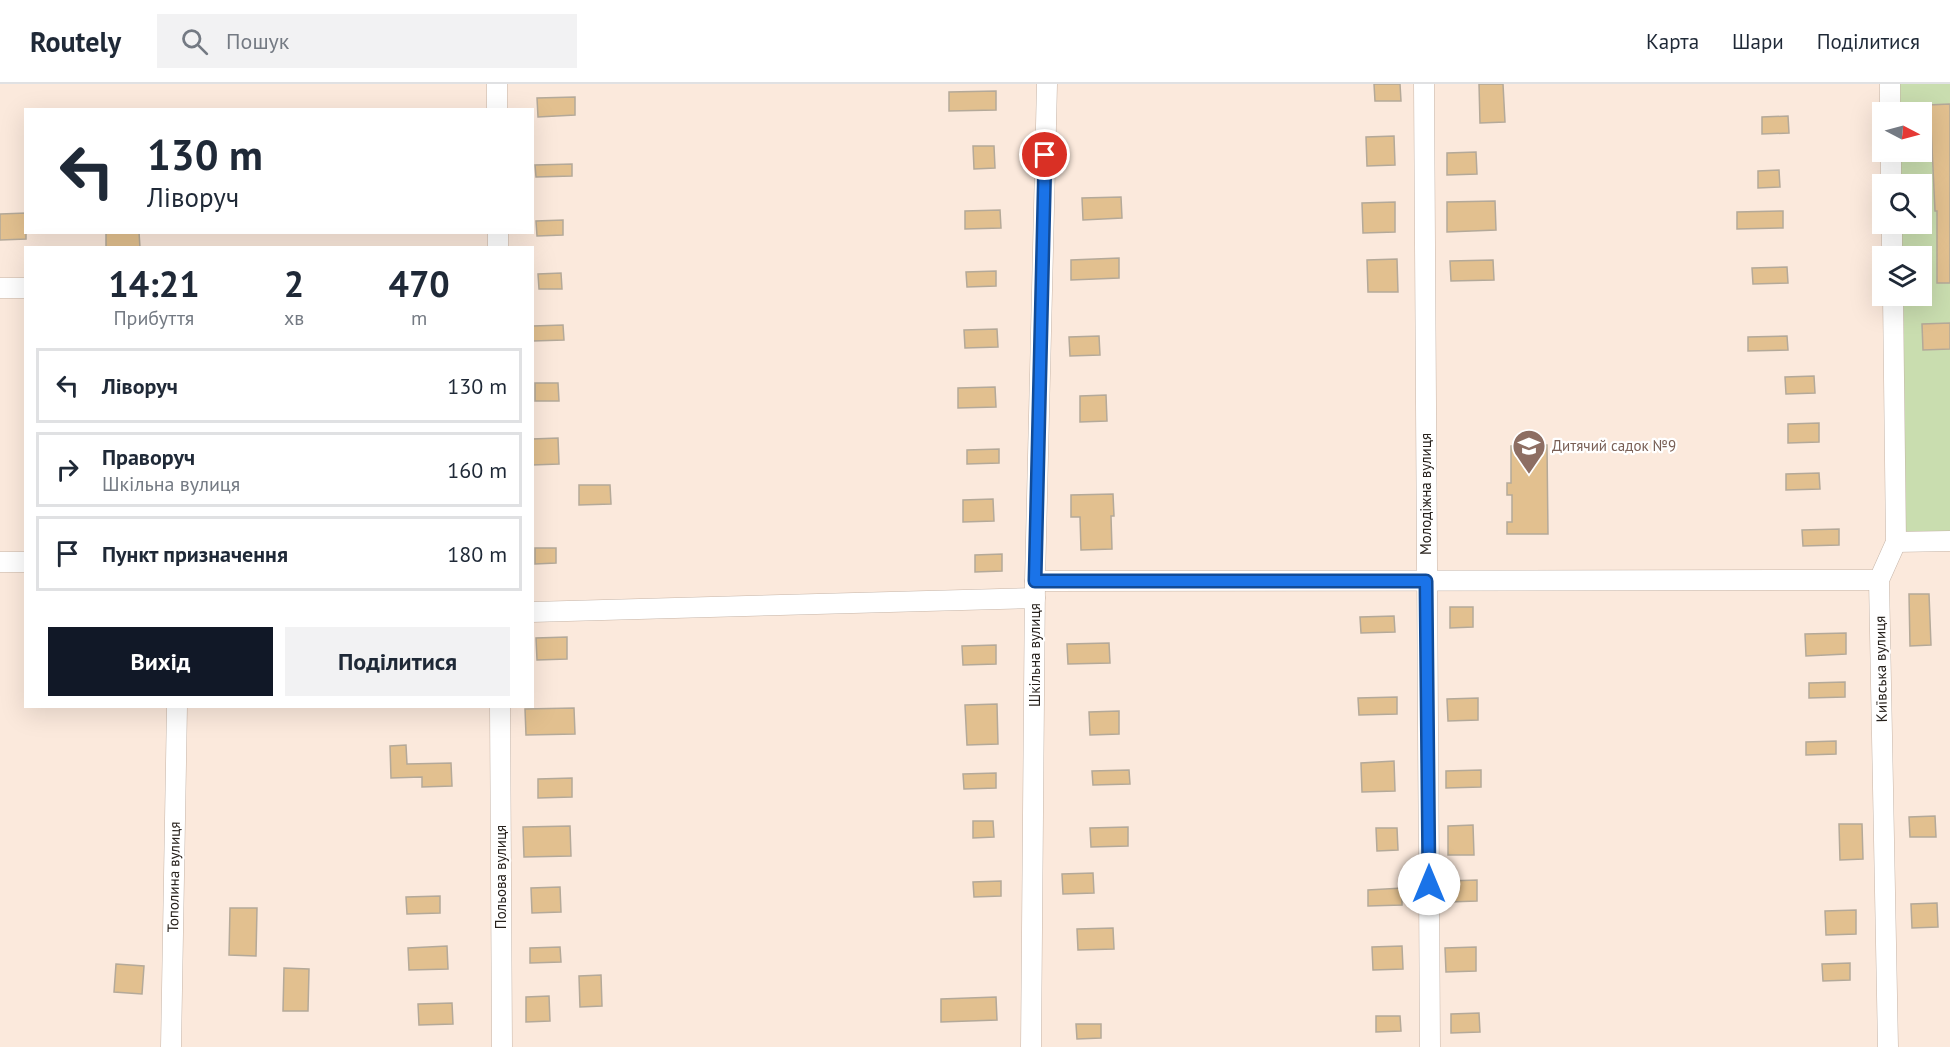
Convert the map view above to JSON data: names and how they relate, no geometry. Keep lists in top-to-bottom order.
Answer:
{
  "streets": {
    "street": [
      "Молодіжна вулиця",
      "Шкільна вулиця",
      "Київська вулиця",
      "Тополина вулиця",
      "Польова вулиця"
    ]
  },
  "places": {
    "school or university": ["Дитячий садок №9"]
  },
  "north": "right",
  "page": {
    "header": "Routely",
    "search": "Пошук",
    "nav": ["Карта", "Шари", "Поділитися"],
    "turn": ["130 m", "Ліворуч"],
    "eta": [
      "14:21",
      "Прибуття",
      "2",
      "хв",
      "470",
      "m"
    ],
    "list": [
      {
        "name": "Ліворуч",
        "value": "130 m"
      },
      {
        "name": "Праворуч",
        "note": "Шкільна вулиця",
        "value": "160 m"
      },
      {
        "name": "Пункт призначення",
        "value": "180 m"
      }
    ],
    "buttons": ["Вихід", "Поділитися"]
  }
}
